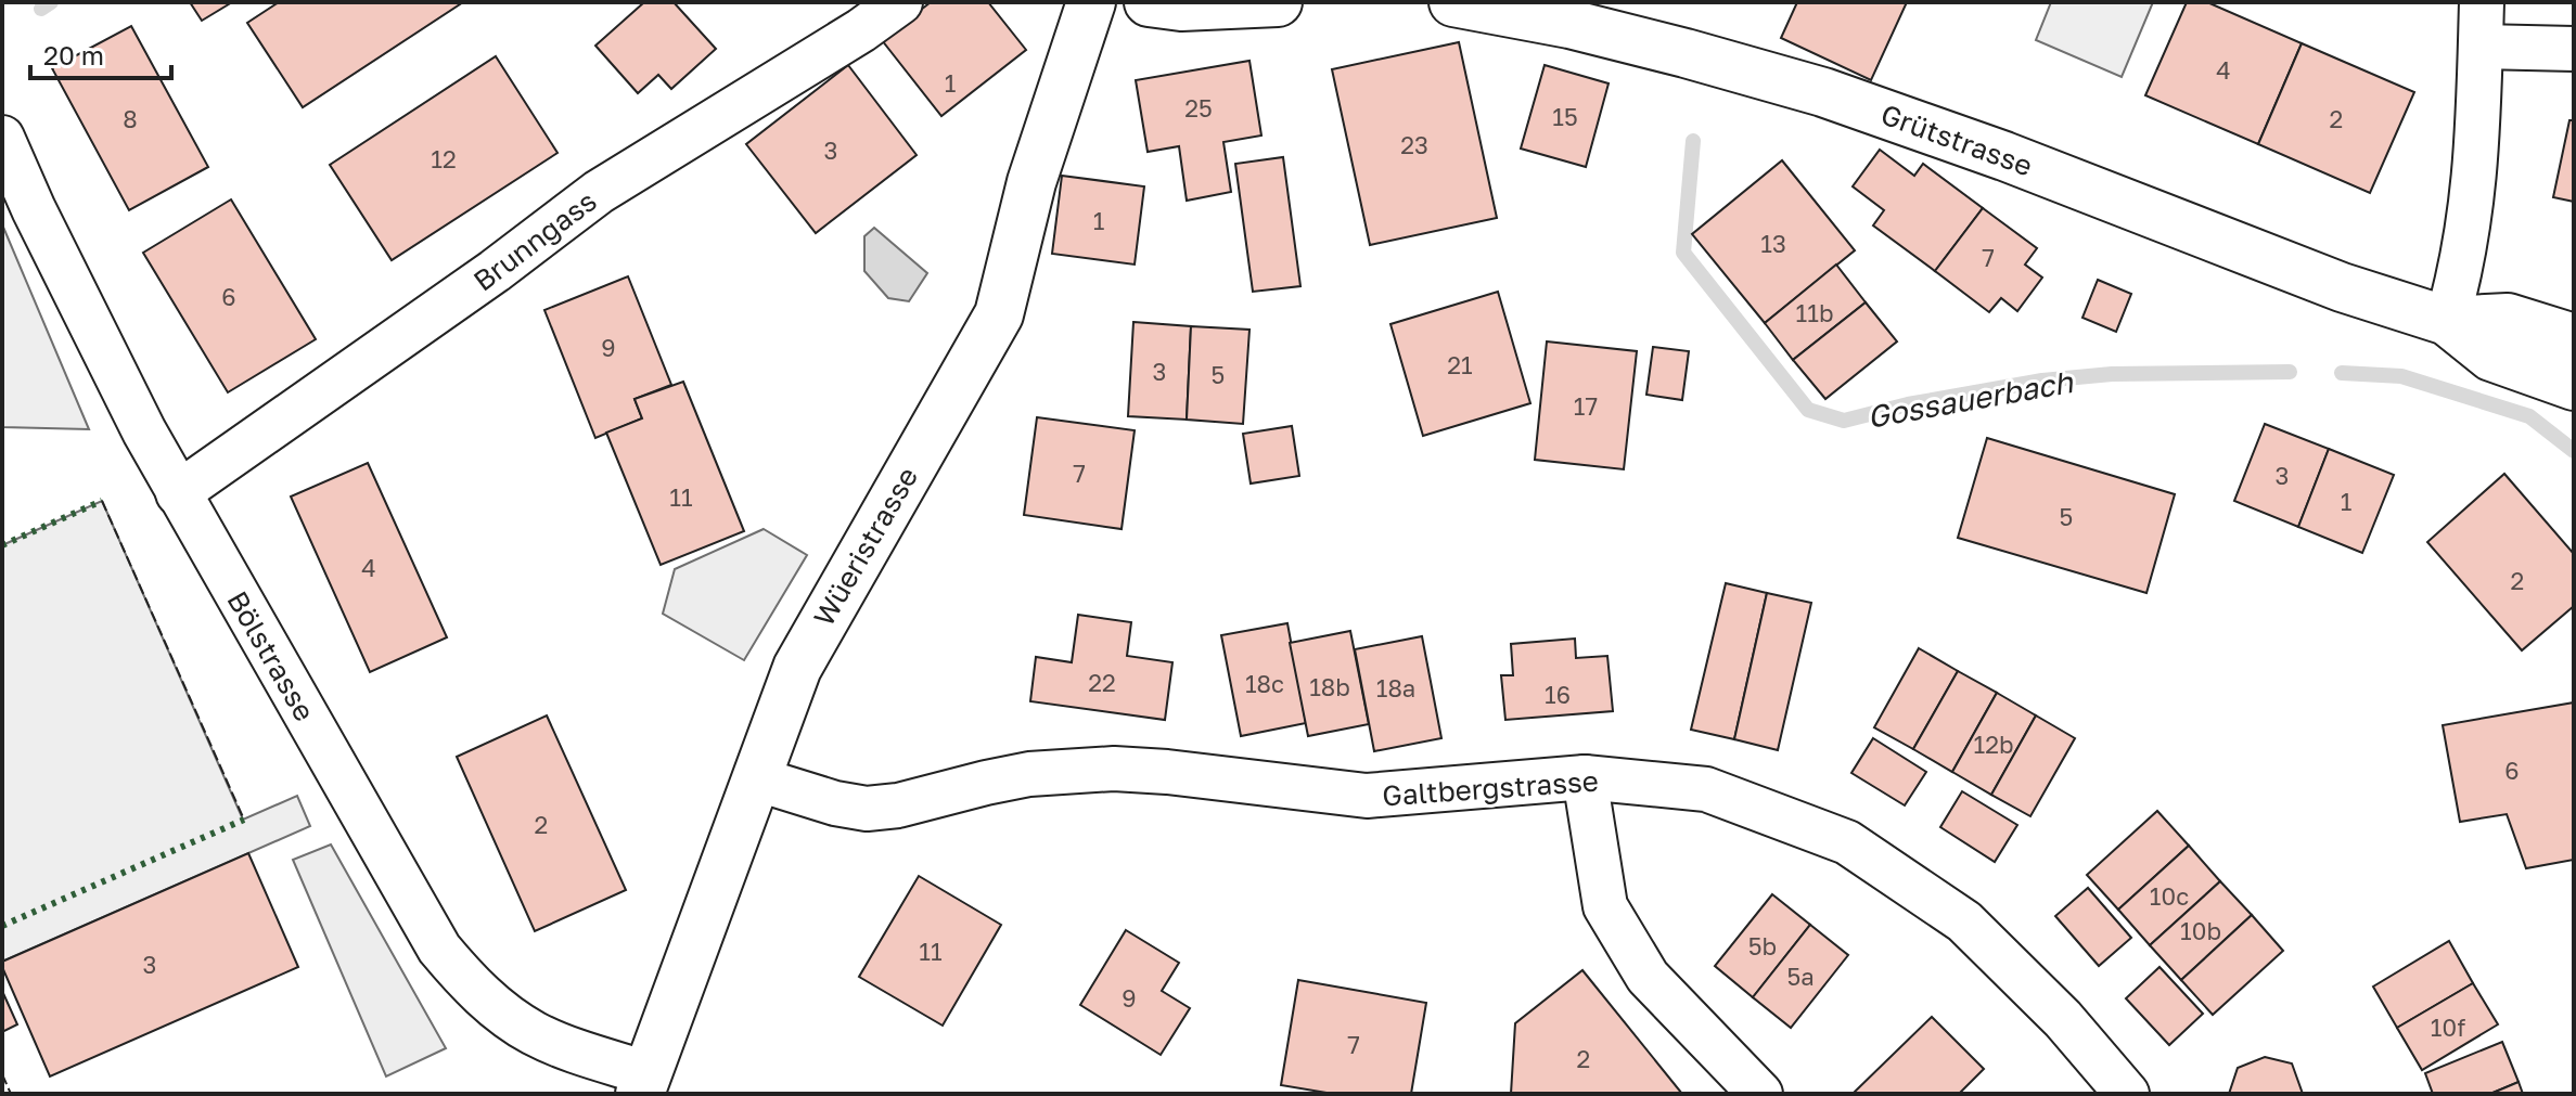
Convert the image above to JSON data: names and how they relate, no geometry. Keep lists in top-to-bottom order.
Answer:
{
  "streets": {
    "main road": ["Grütstrasse", "Wüeristrasse"],
    "street": ["Brunngass", "Bölstrasse", "Galtbergstrasse"]
  },
  "crossings": [
    ["Brunngass", "Bölstrasse"],
    ["Wüeristrasse", "Bölstrasse"],
    ["Wüeristrasse", "Galtbergstrasse"]
  ],
  "water": ["Gossauerbach"],
  "house_numbers": [
    "4",
    "1",
    "25",
    "15",
    "8",
    "2",
    "23",
    "3",
    "12",
    "1",
    "13",
    "7",
    "6",
    "11b",
    "9",
    "21",
    "3",
    "5",
    "17",
    "7",
    "3",
    "11",
    "1",
    "5",
    "4",
    "2",
    "22",
    "18c",
    "18b",
    "18a",
    "16",
    "12b",
    "6",
    "2",
    "10c",
    "10b",
    "5b",
    "11",
    "3",
    "5a",
    "9",
    "10f",
    "7",
    "2"
  ],
  "scale_bar": "20 m"
}
